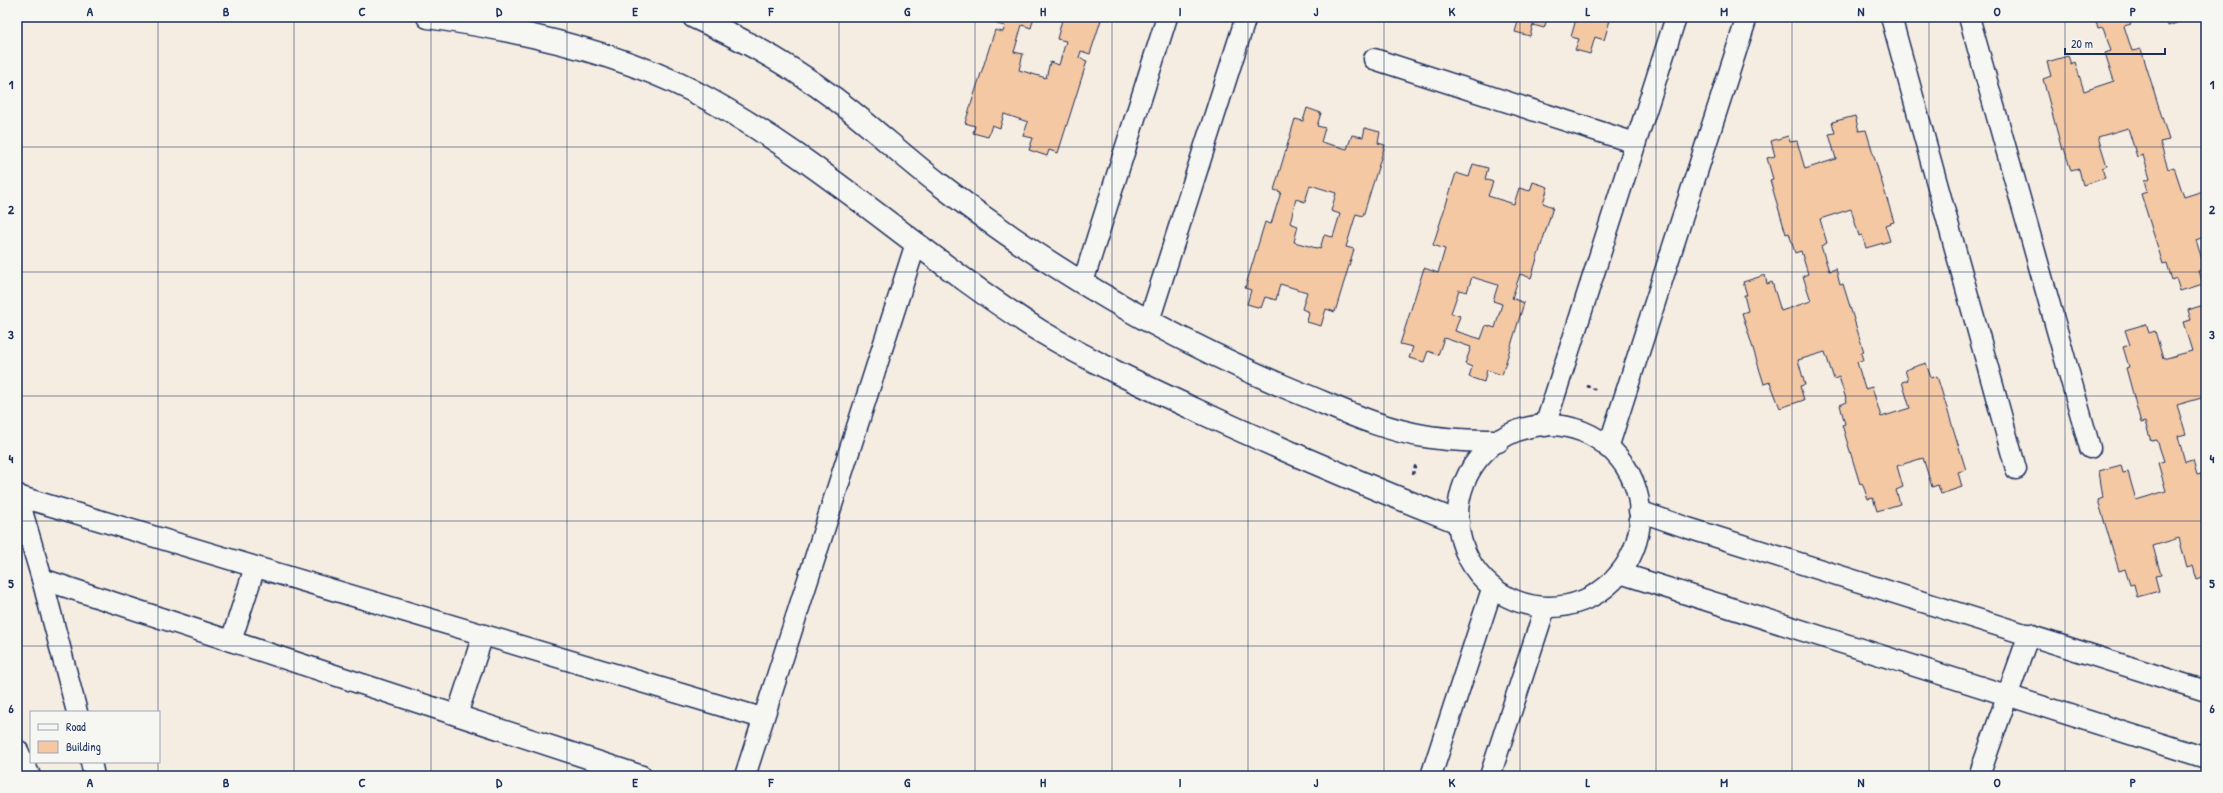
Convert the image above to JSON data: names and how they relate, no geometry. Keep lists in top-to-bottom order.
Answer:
{
  "legend": ["Road", "Building"],
  "scale_bar": "20 m",
  "grid": {
    "columns": [
      "A",
      "B",
      "C",
      "D",
      "E",
      "F",
      "G",
      "H",
      "I",
      "J",
      "K",
      "L",
      "M",
      "N",
      "O",
      "P"
    ],
    "rows": [
      "1",
      "2",
      "3",
      "4",
      "5",
      "6"
    ]
  }
}
